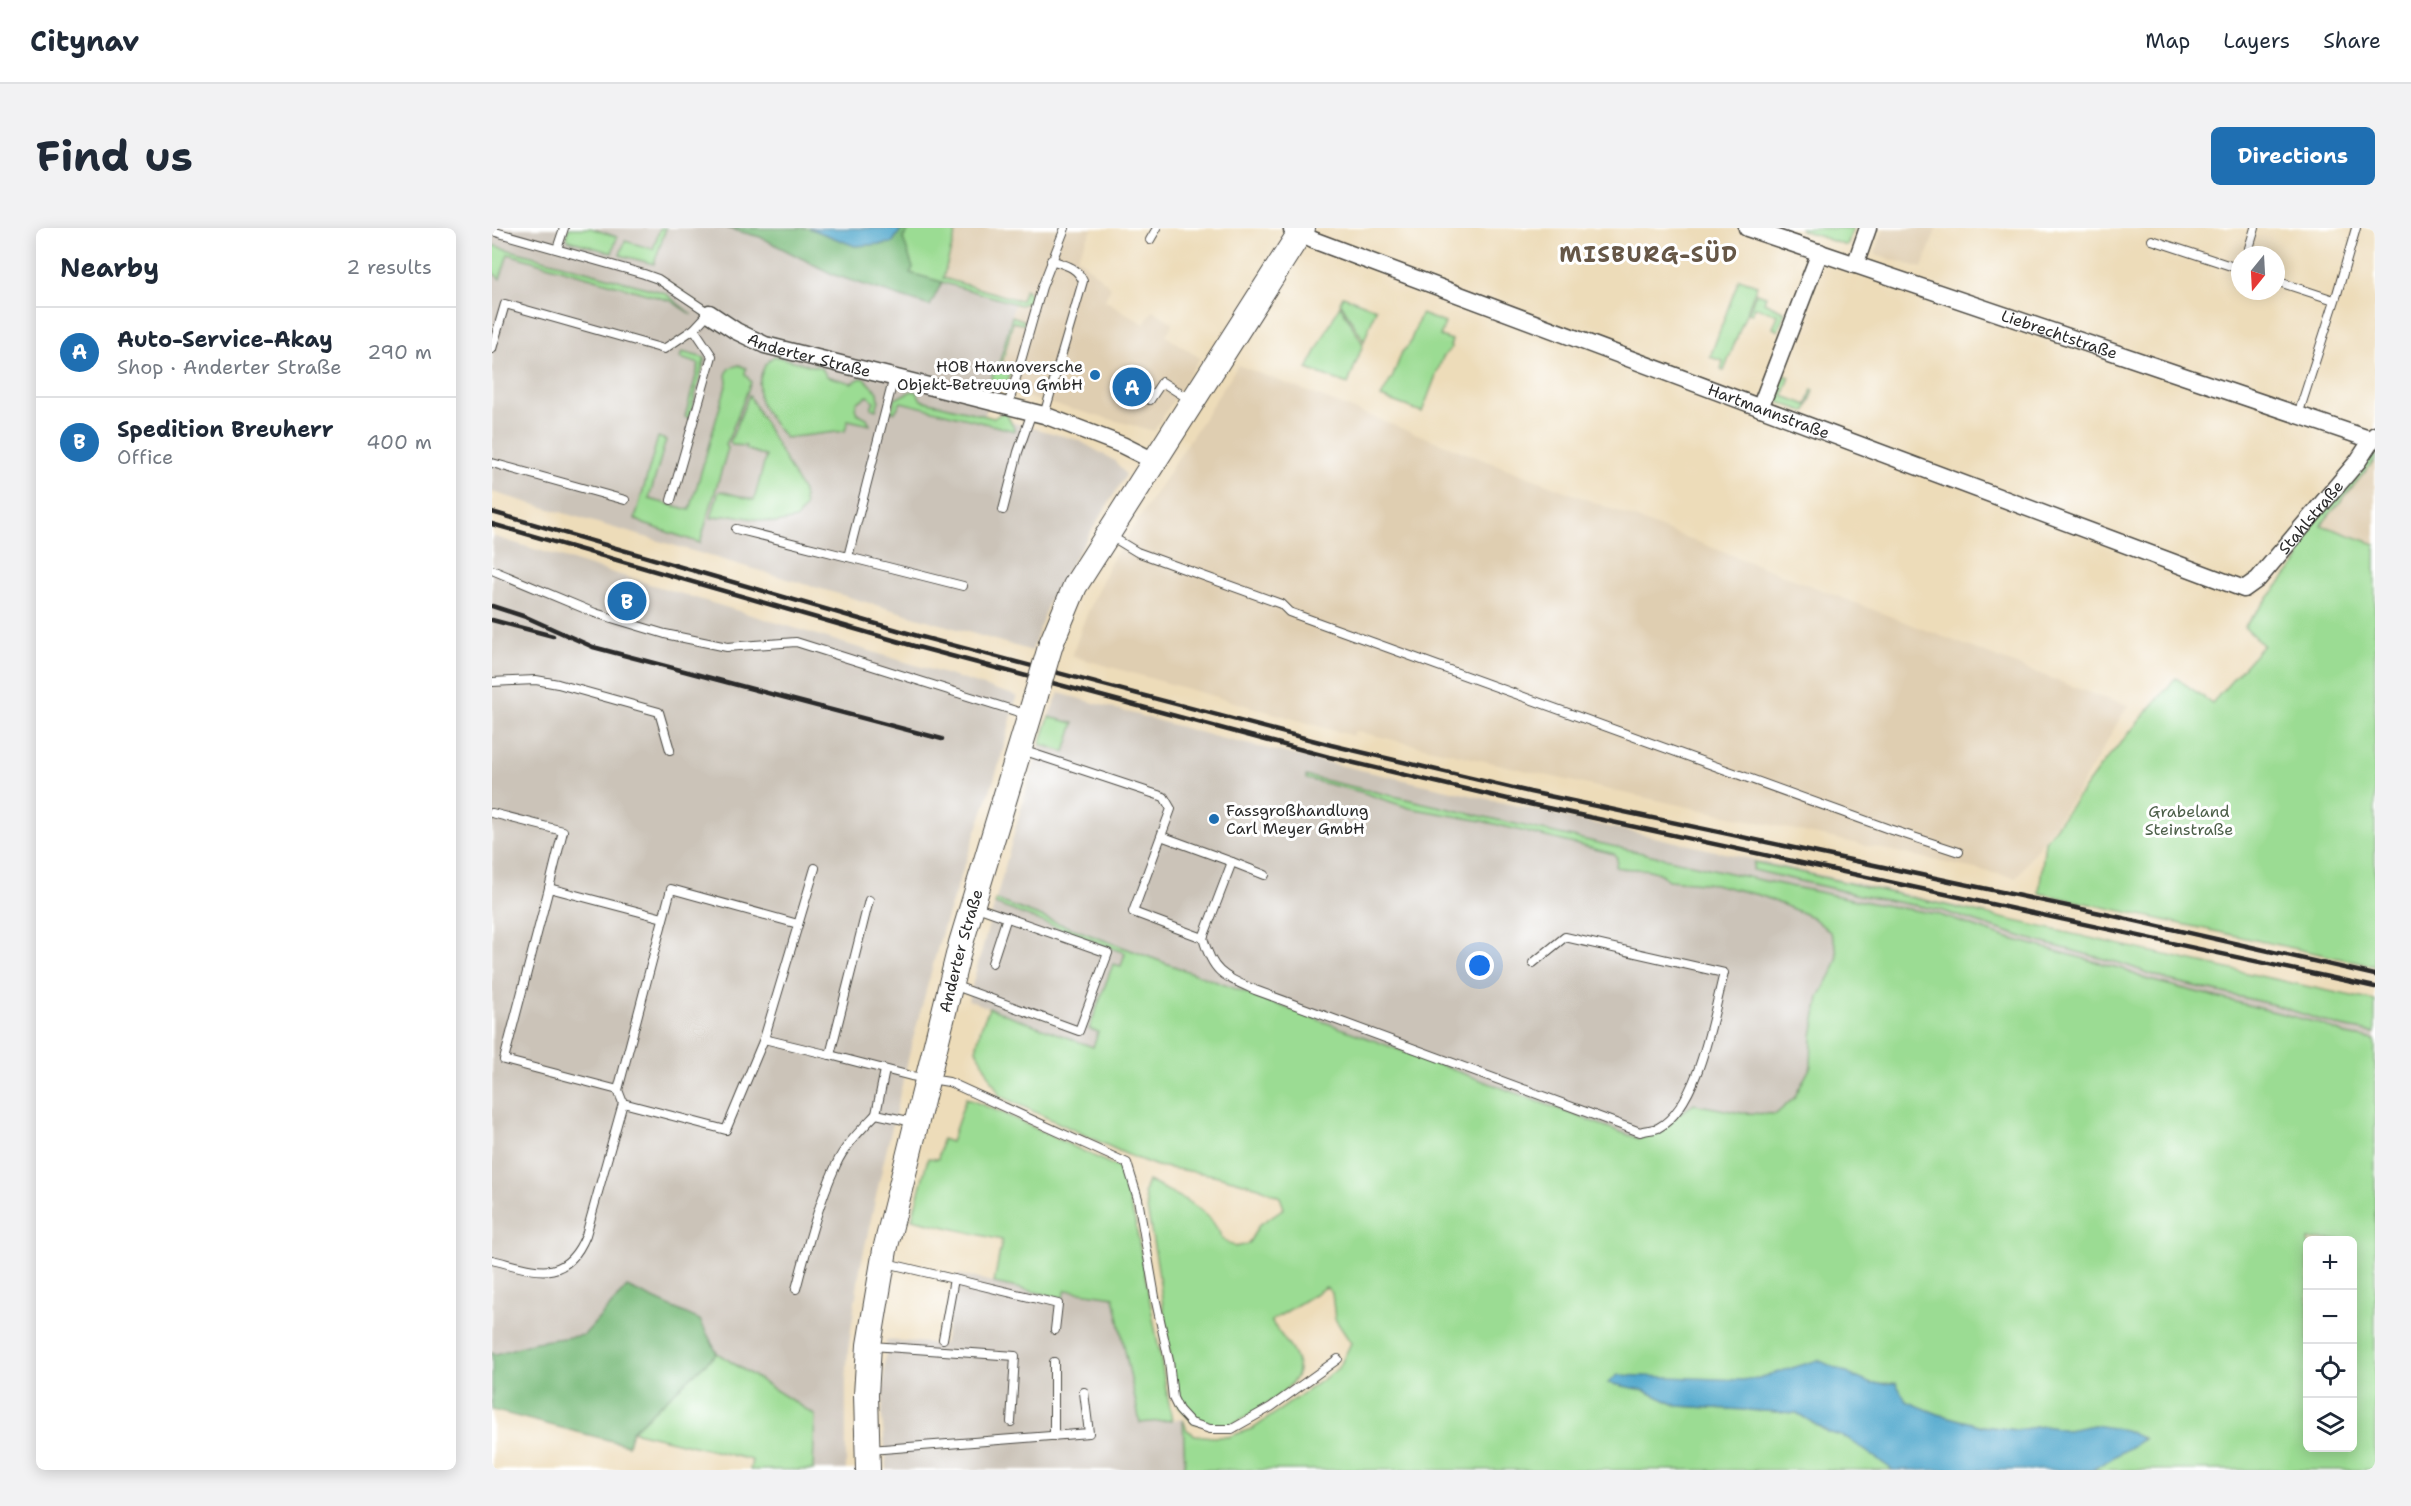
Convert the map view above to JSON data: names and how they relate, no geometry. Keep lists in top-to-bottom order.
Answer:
{
  "streets": {
    "main road": ["Anderter Straße"],
    "street": ["Liebrechtstraße", "Hartmannstraße", "Stahlstraße"]
  },
  "crossings": [
    ["Liebrechtstraße", "Stahlstraße"],
    ["Anderter Straße", "Hartmannstraße"],
    ["Hartmannstraße", "Stahlstraße"]
  ],
  "districts": ["MISBURG-SÜD"],
  "parks": ["Grabeland Steinstraße"],
  "places": ["HOB Hannoversche Objekt-Betreuung GmbH", "Fassgroßhandlung Carl Meyer GmbH"],
  "north": "bottom",
  "page": {
    "header": "Citynav",
    "nav": ["Map", "Layers", "Share"],
    "buttons": "Directions",
    "title": "Find us",
    "heading": ["Nearby", "2 results"],
    "list": [
      {
        "mark": "A",
        "name": "Auto-Service-Akay",
        "note": "Shop · Anderter Straße",
        "value": "290 m"
      },
      {
        "mark": "B",
        "name": "Spedition Breuherr",
        "note": "Office",
        "value": "400 m"
      }
    ],
    "pins": ["A", "B"],
    "map_buttons": ["+", "−"]
  }
}
